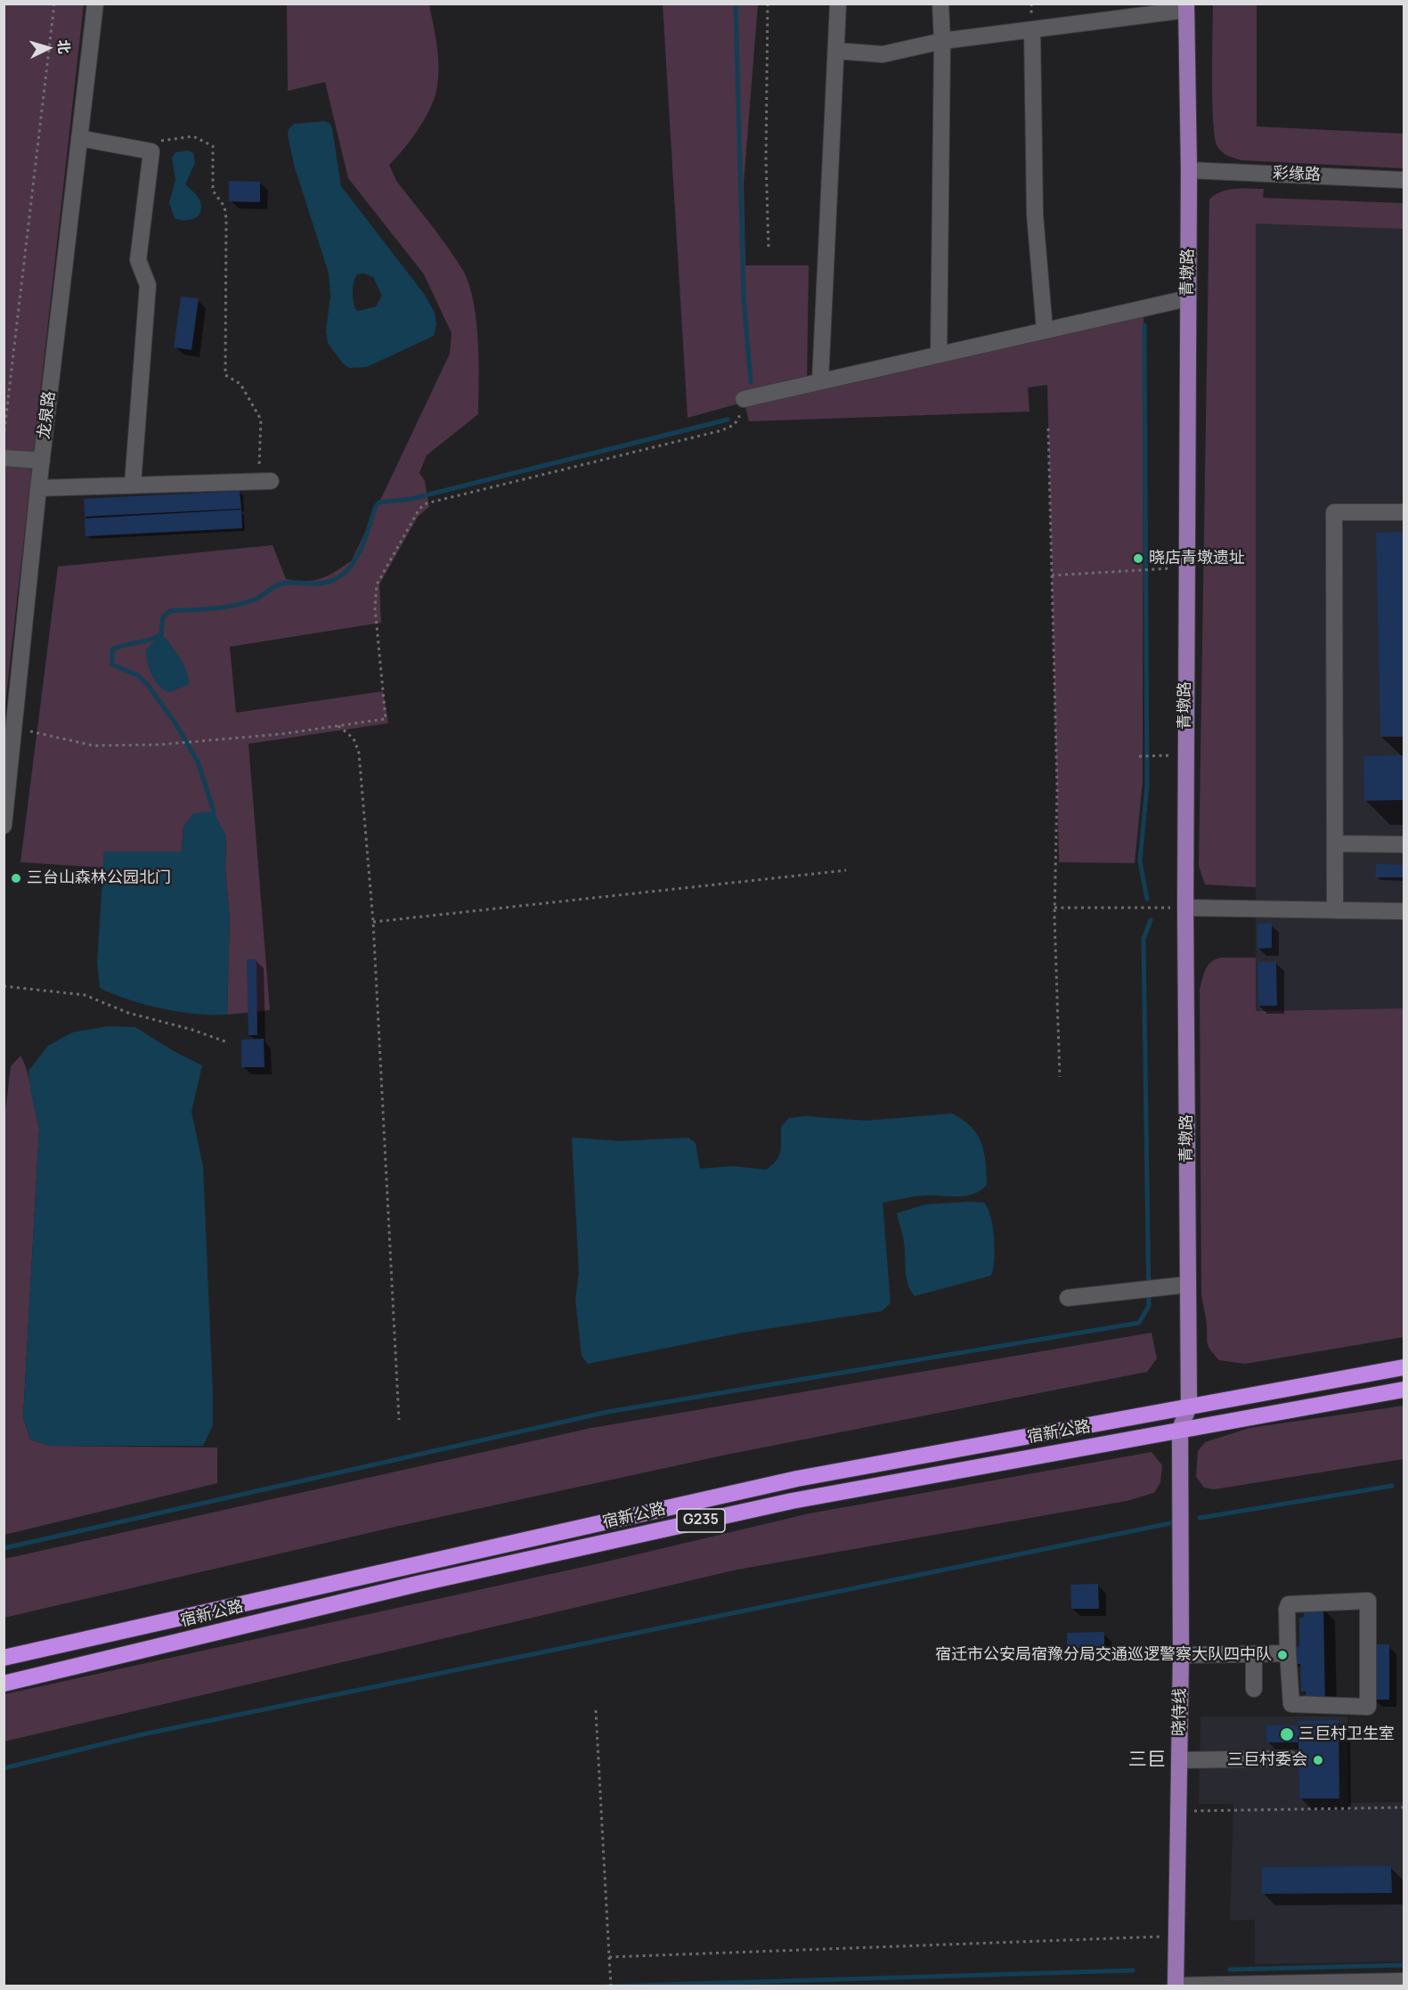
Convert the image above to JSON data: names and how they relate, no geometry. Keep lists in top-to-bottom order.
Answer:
{
  "streets": {
    "highway": ["宿新公路", "G235"],
    "main road": ["青墩路", "晓侍线"],
    "street": ["彩缘路", "龙泉路"]
  },
  "crossings": [
    ["彩缘路", "青墩路"],
    ["青墩路", "宿新公路"],
    ["青墩路", "晓侍线"],
    ["宿新公路", "晓侍线"]
  ],
  "districts": ["三巨"],
  "places": [
    "晓店青墩遗址",
    "三台山森林公园北门",
    "宿迁市公安局宿豫分局交通巡逻警察大队四中队",
    "三巨村卫生室",
    "三巨村委会"
  ],
  "north": "right"
}
